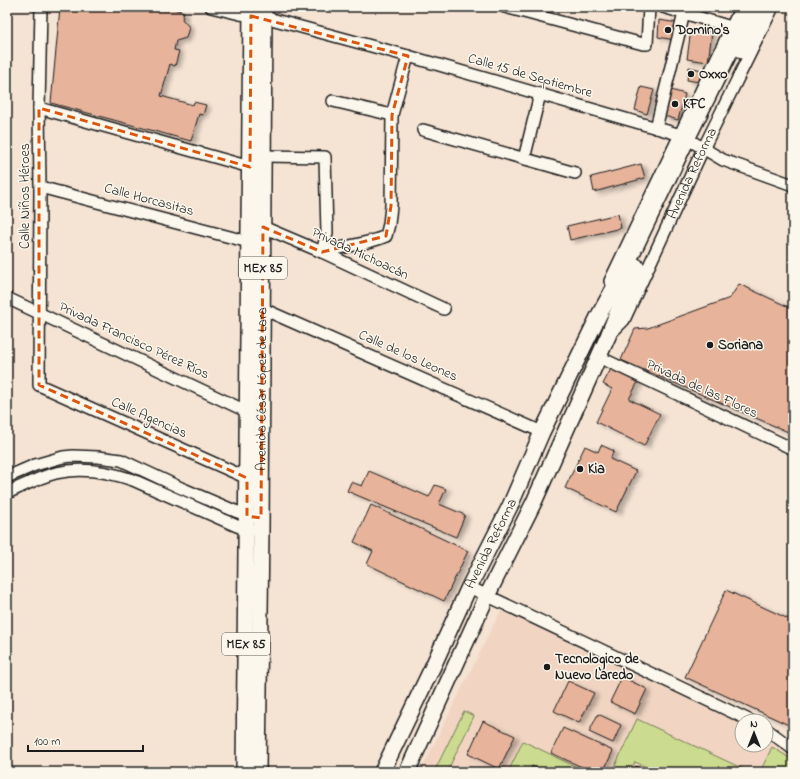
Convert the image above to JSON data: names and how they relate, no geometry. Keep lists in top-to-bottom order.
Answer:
{
  "streets": {
    "main road": ["Avenida Reforma", "MEX 85", "Avenida César López de Lara"],
    "street": [
      "Calle 15 de Septiembre",
      "Calle Niños Héroes",
      "Calle Horcasitas",
      "Privada Michoacán",
      "Privada Francisco Pérez Ríos",
      "Calle de los Leones",
      "Privada de las Flores",
      "Calle Agencias"
    ]
  },
  "crossings": [
    ["Calle 15 de Septiembre", "Avenida Reforma"],
    ["Calle 15 de Septiembre", "Avenida César López de Lara"],
    ["Avenida Reforma", "Calle de los Leones"],
    ["Avenida Reforma", "Privada de las Flores"],
    ["Calle Niños Héroes", "Calle Horcasitas"],
    ["Calle Niños Héroes", "Privada Francisco Pérez Ríos"],
    ["Calle Niños Héroes", "Calle Agencias"],
    ["Calle Horcasitas", "Avenida César López de Lara"],
    ["Privada Michoacán", "Avenida César López de Lara"],
    ["Privada Francisco Pérez Ríos", "Avenida César López de Lara"],
    ["Calle de los Leones", "Avenida César López de Lara"],
    ["Avenida César López de Lara", "Calle Agencias"]
  ],
  "places": [
    "Domino's",
    "Oxxo",
    "KFC",
    "Soriana",
    "Kia",
    "Tecnologico de Nuevo Laredo"
  ],
  "scale_bar": "100 m",
  "north": "top"
}
